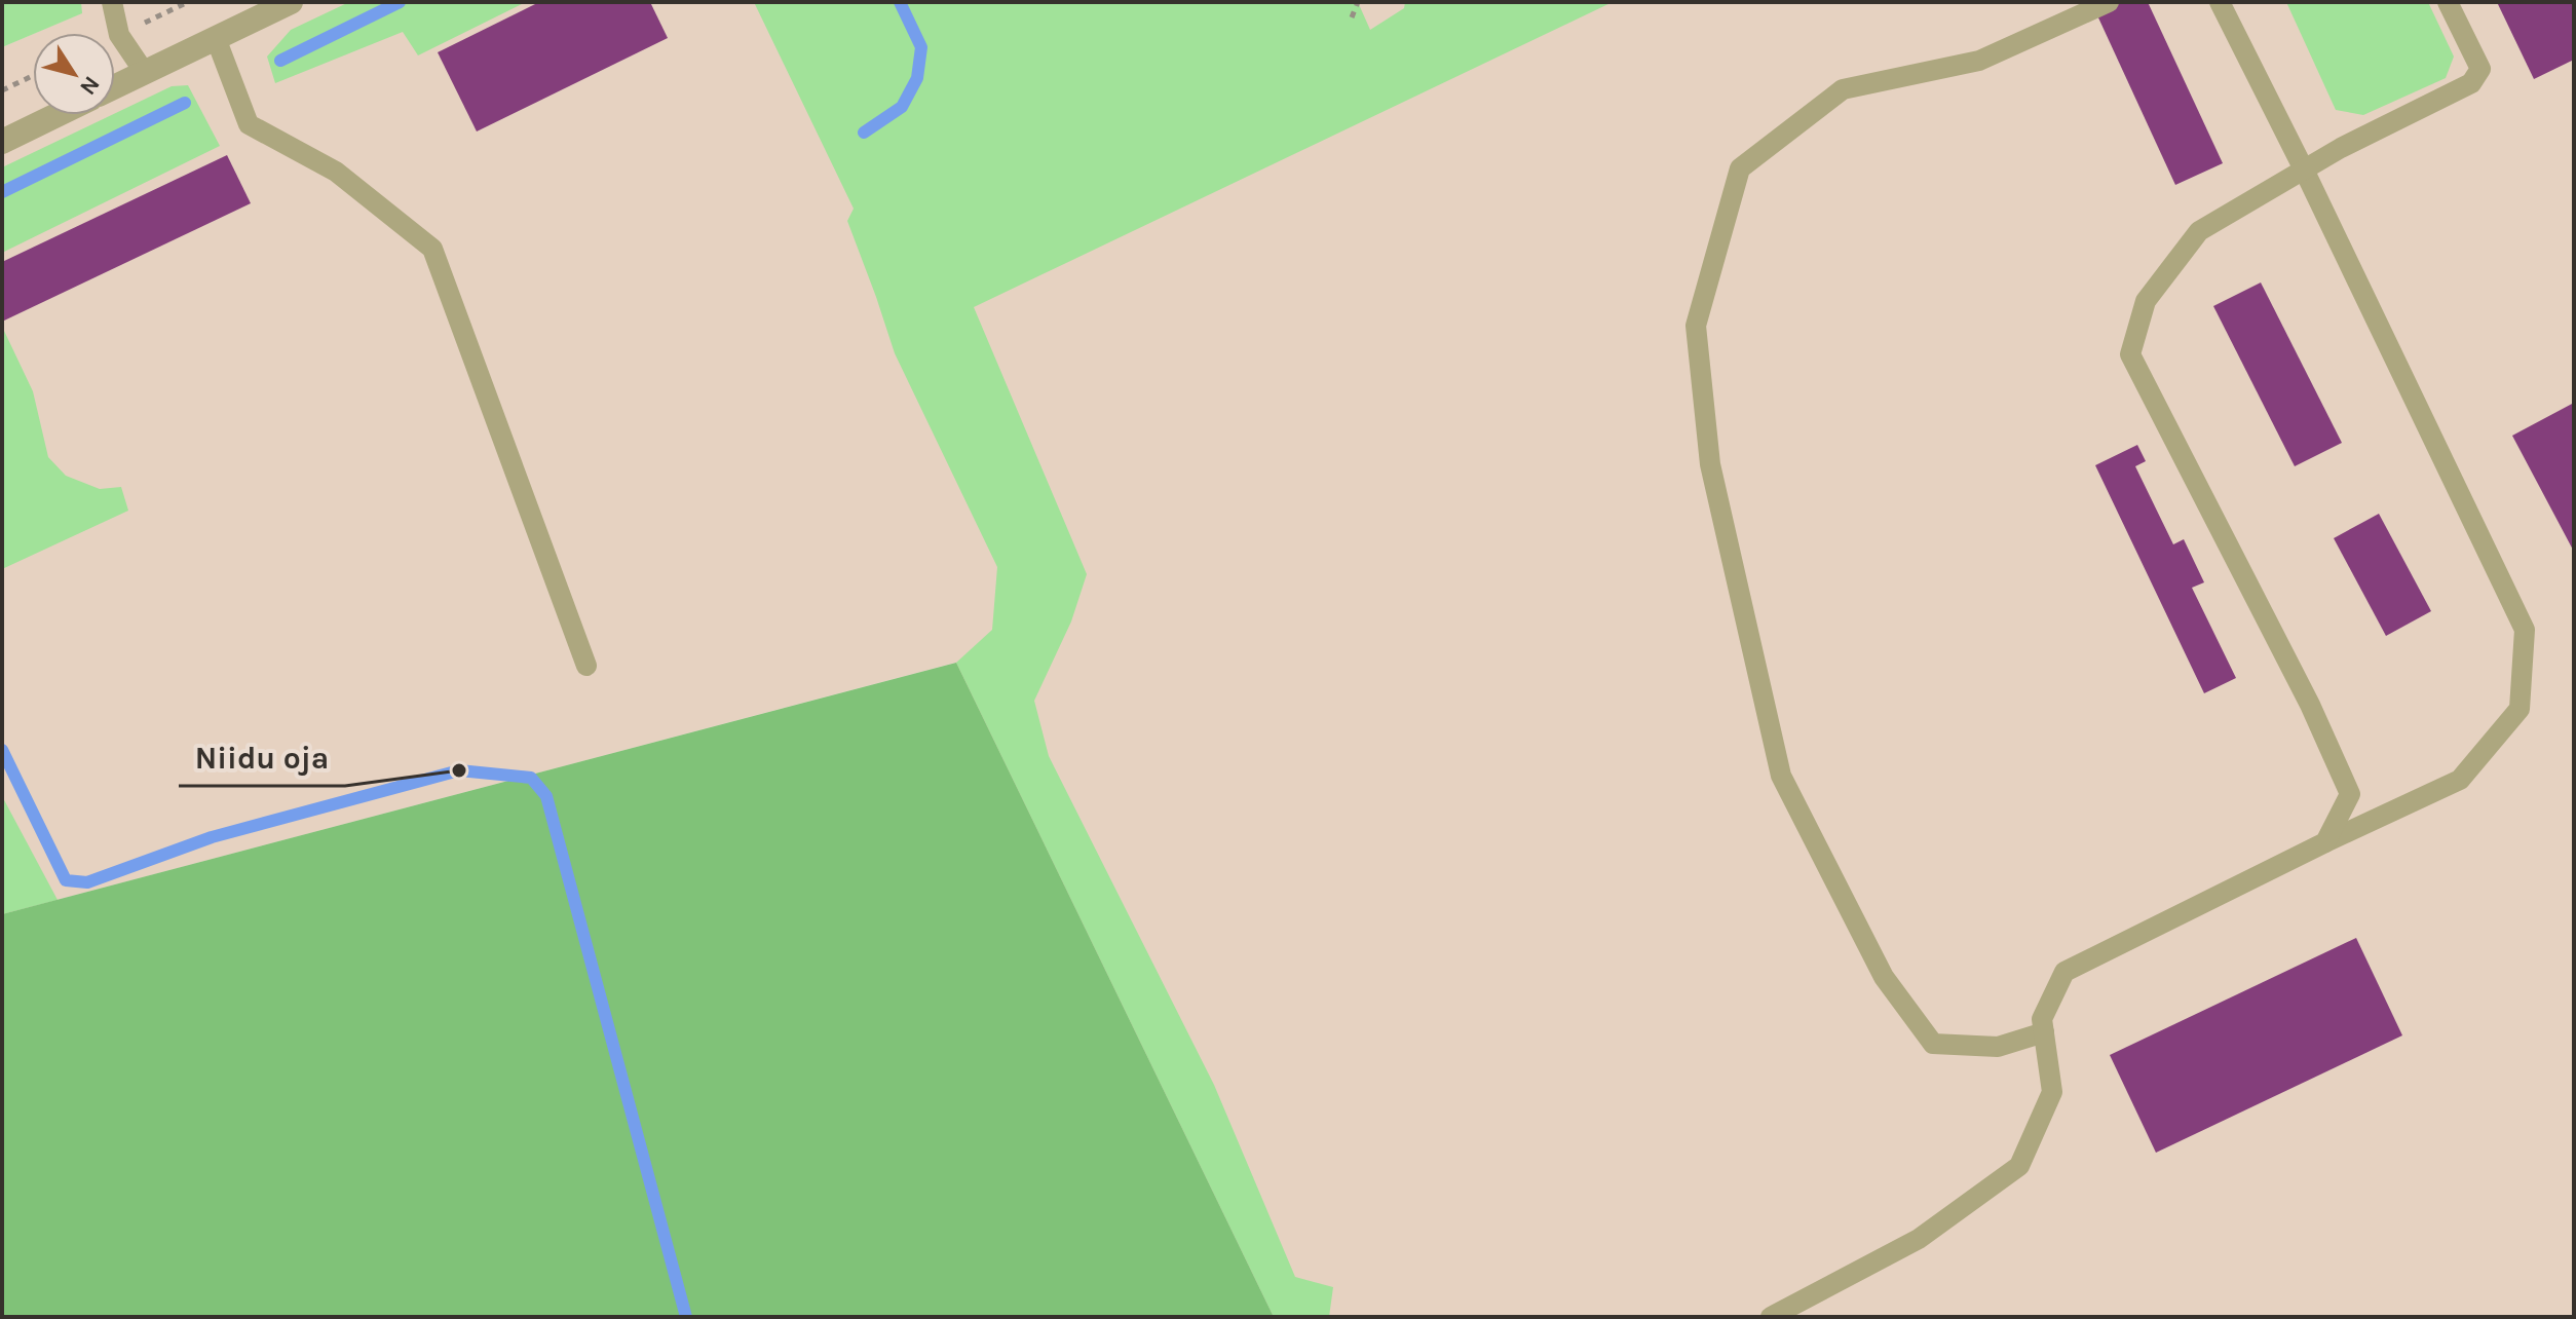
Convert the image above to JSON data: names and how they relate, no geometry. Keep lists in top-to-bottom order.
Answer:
{
  "places": ["Niidu oja"],
  "north": "bottom right"
}
